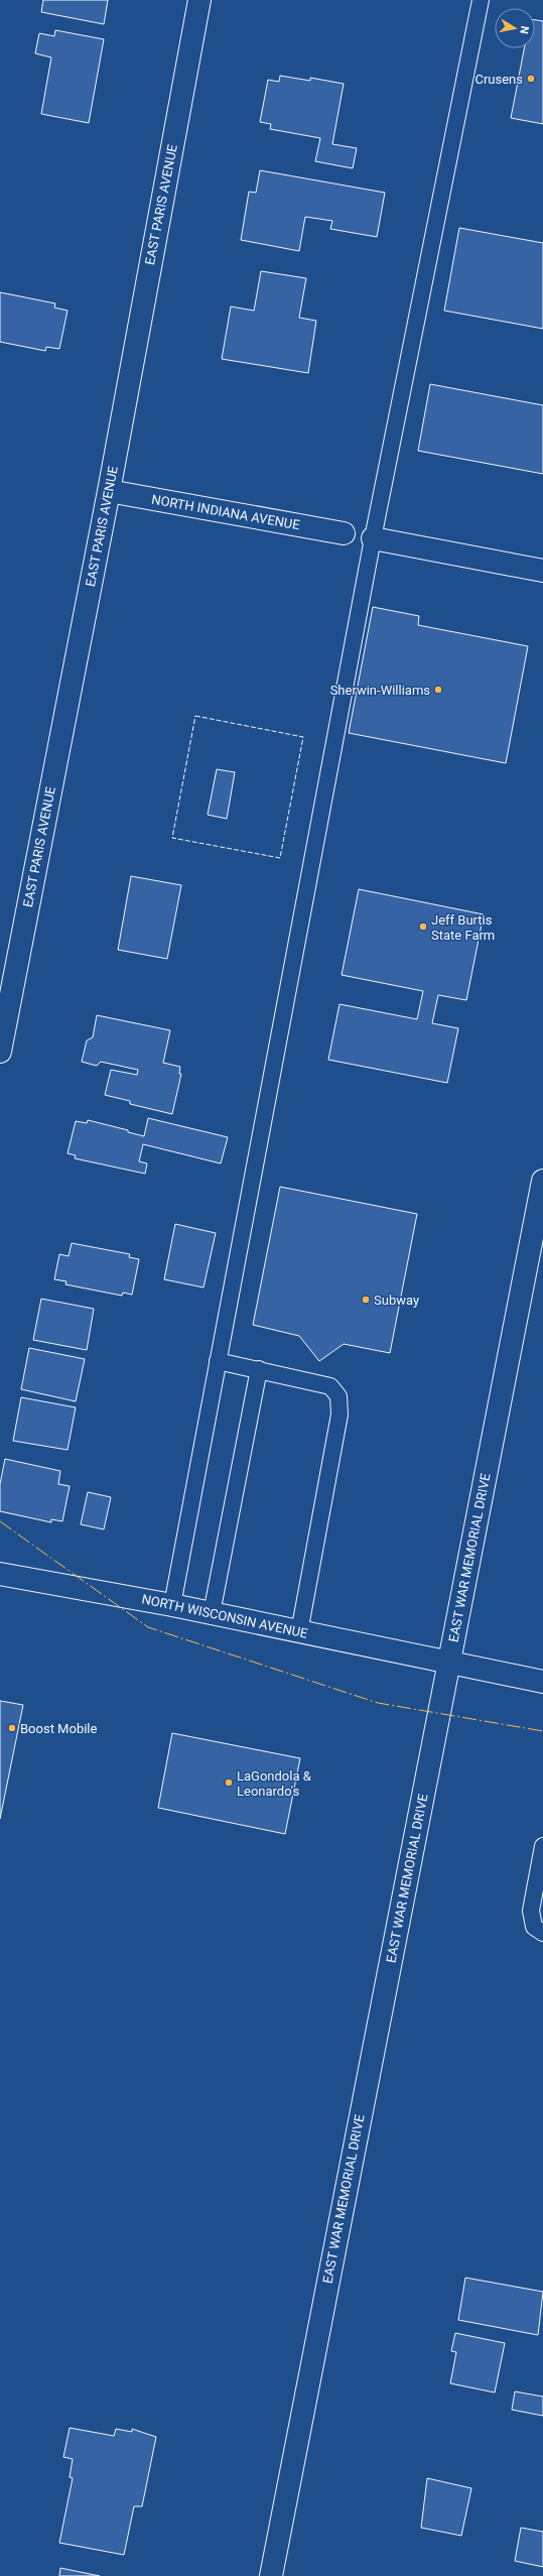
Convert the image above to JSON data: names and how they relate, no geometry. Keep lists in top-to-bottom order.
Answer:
{
  "streets": {
    "main road": [
      "EAST PARIS AVENUE",
      "NORTH INDIANA AVENUE",
      "EAST WAR MEMORIAL DRIVE",
      "NORTH WISCONSIN AVENUE"
    ]
  },
  "crossings": [
    ["EAST PARIS AVENUE", "NORTH INDIANA AVENUE"],
    ["EAST WAR MEMORIAL DRIVE", "NORTH WISCONSIN AVENUE"]
  ],
  "places": [
    "Crusens",
    "Sherwin-Williams",
    "Jeff Burtis State Farm",
    "Subway",
    "Boost Mobile",
    "LaGondola & Leonardo's"
  ],
  "north": "right"
}
